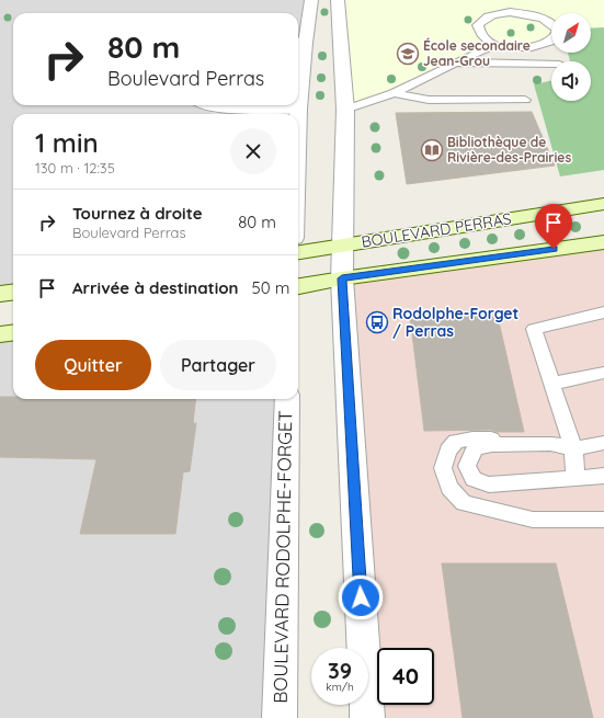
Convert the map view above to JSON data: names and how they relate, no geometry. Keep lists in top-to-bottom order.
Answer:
{
  "streets": {
    "main road": ["BOULEVARD PERRAS"],
    "street": ["BOULEVARD RODOLPHE-FORGET"]
  },
  "places": {
    "school or university": ["École secondaire Jean-Grou"],
    "library": ["Bibliothèque de Rivière-des-Prairies"],
    "bus stop": ["Rodolphe-Forget / Perras"]
  },
  "north": "top right",
  "page": {
    "turn": ["80 m", "Boulevard Perras"],
    "heading": ["1 min", "130 m · 12:35"],
    "list": [
      {
        "name": "Tournez à droite",
        "note": "Boulevard Perras",
        "value": "80 m"
      },
      {
        "name": "Arrivée à destination",
        "value": "50 m"
      }
    ],
    "buttons": ["Quitter", "Partager"],
    "speed": "39 km/h",
    "limit": "40"
  }
}
